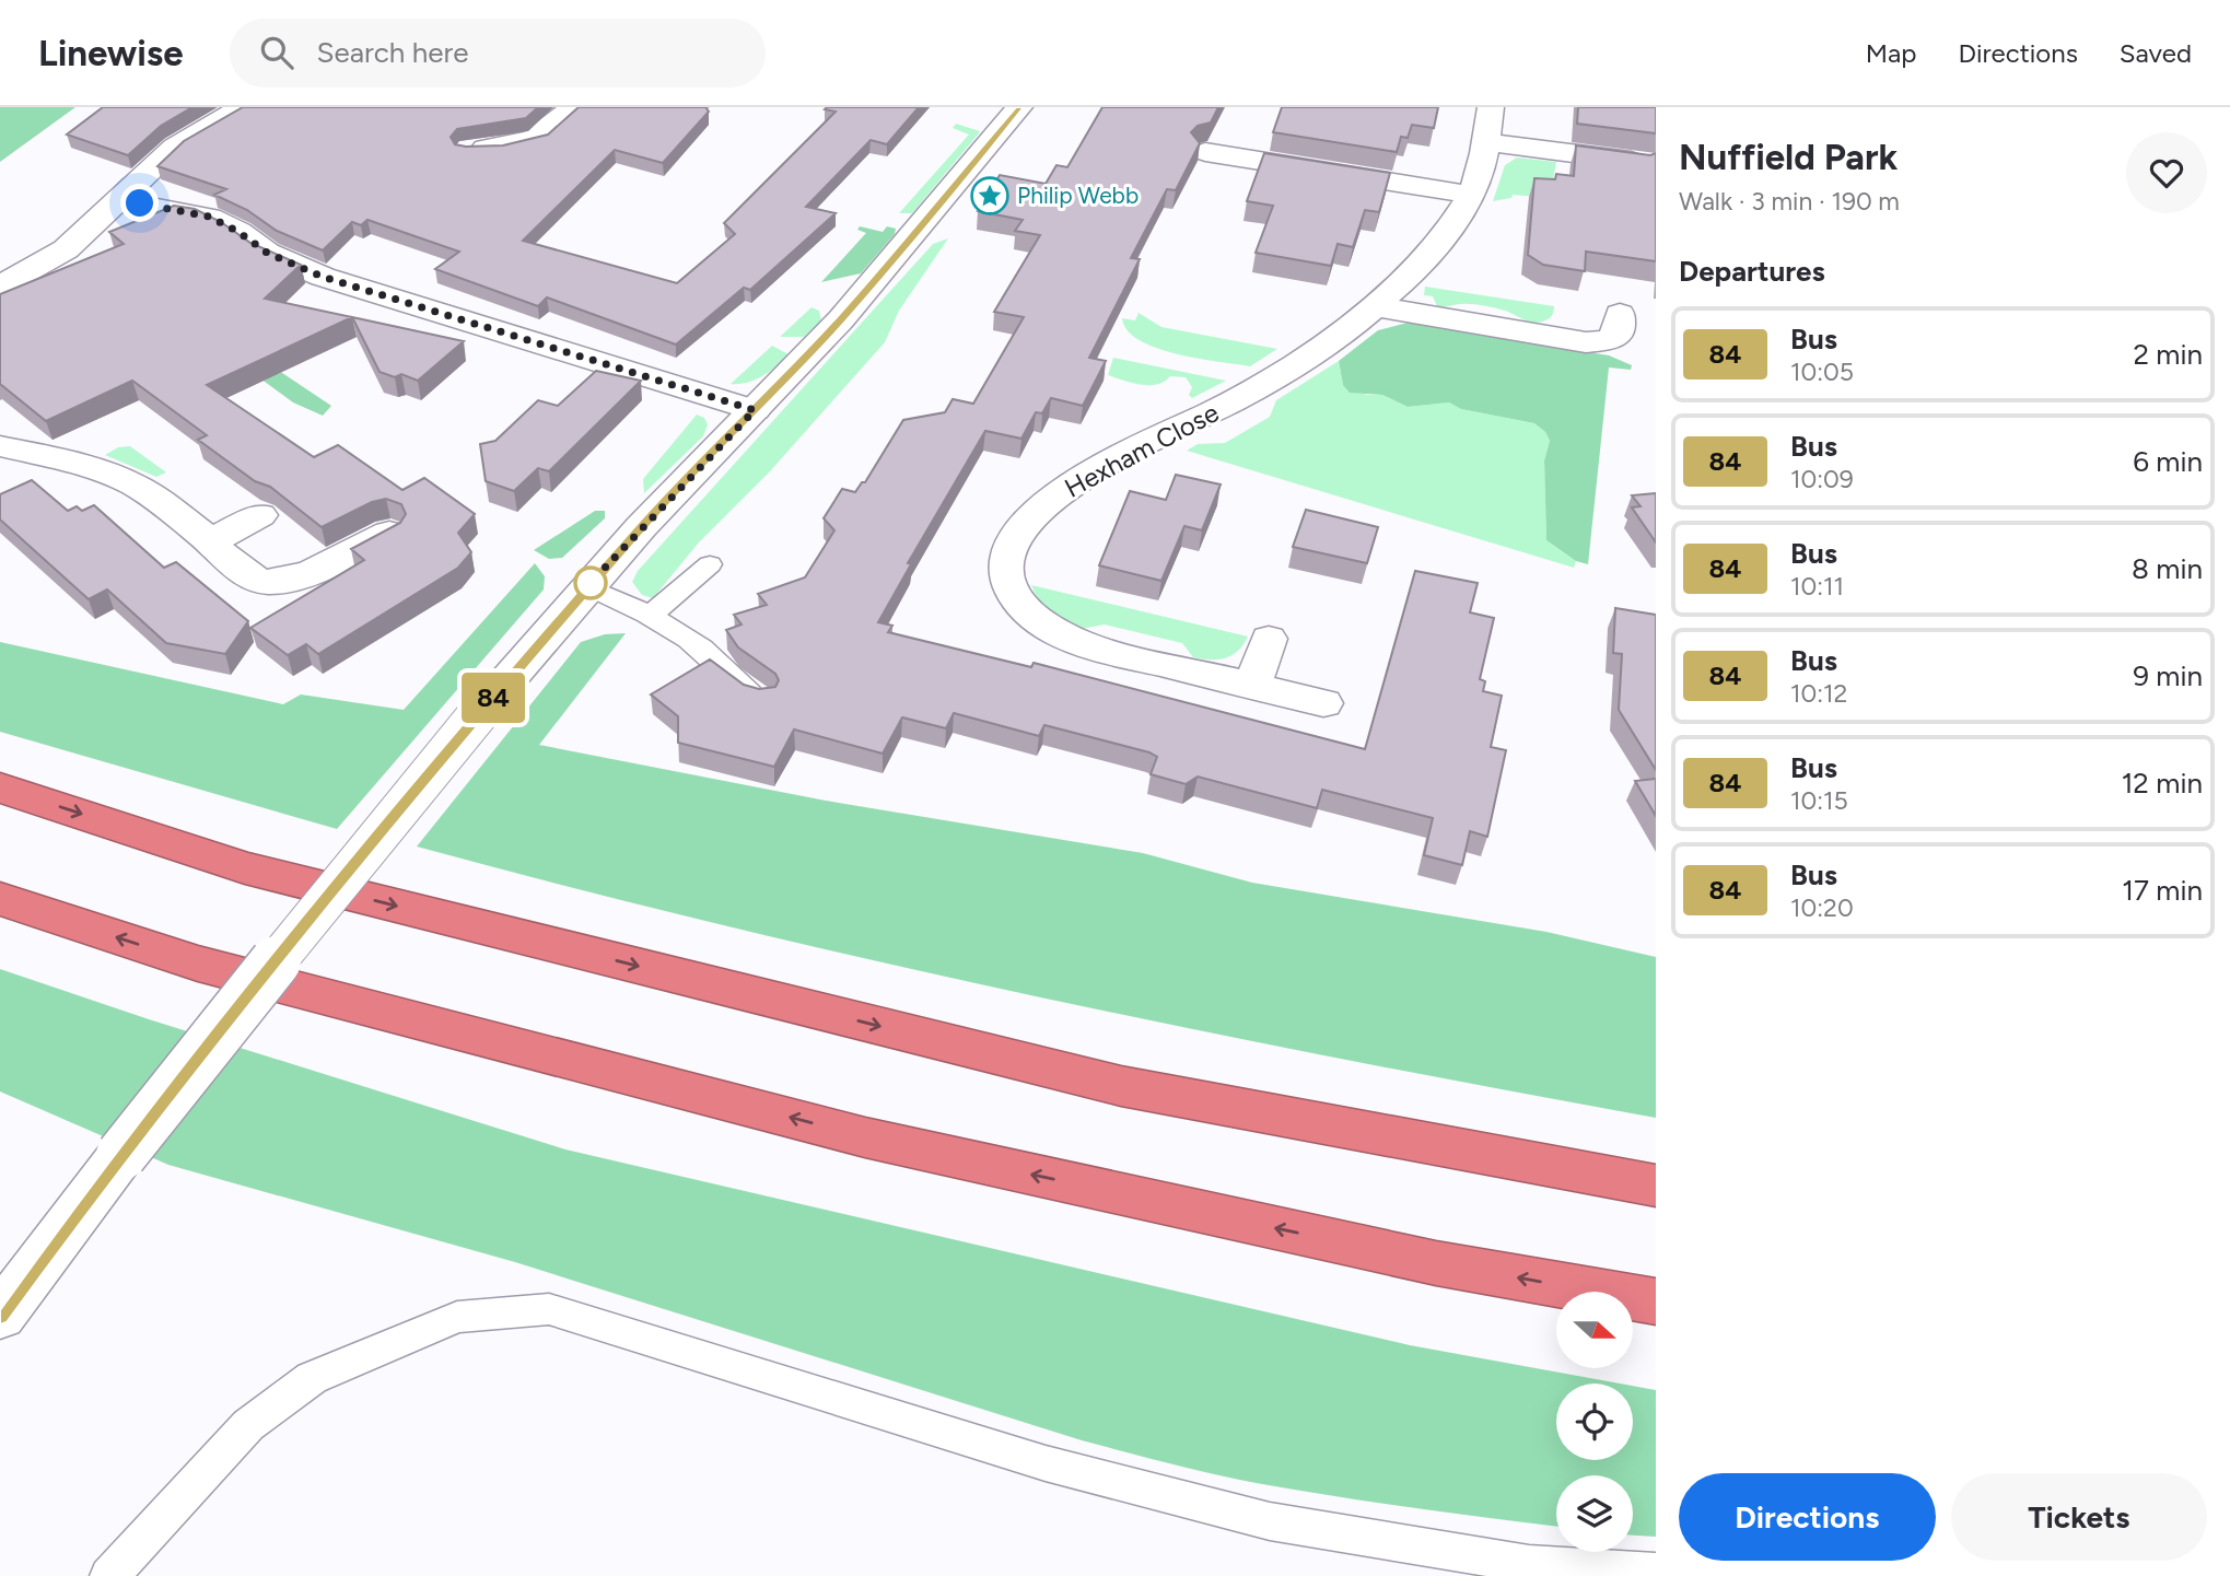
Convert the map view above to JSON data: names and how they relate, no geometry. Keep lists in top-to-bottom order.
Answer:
{
  "streets": {
    "street": ["Hexham Close"]
  },
  "places": {
    "place": ["Philip Webb"]
  },
  "lines": ["bus line 84"],
  "north": "right",
  "page": {
    "header": "Linewise",
    "search": "Search here",
    "nav": ["Map", "Directions", "Saved"],
    "on_map": "84",
    "heading": [
      ["Nuffield Park", "Walk · 3 min · 190 m"],
      "Departures"
    ],
    "list": [
      {
        "mark": "84",
        "name": "Bus",
        "note": "10:05",
        "value": "2 min"
      },
      {
        "mark": "84",
        "name": "Bus",
        "note": "10:09",
        "value": "6 min"
      },
      {
        "mark": "84",
        "name": "Bus",
        "note": "10:11",
        "value": "8 min"
      },
      {
        "mark": "84",
        "name": "Bus",
        "note": "10:12",
        "value": "9 min"
      },
      {
        "mark": "84",
        "name": "Bus",
        "note": "10:15",
        "value": "12 min"
      },
      {
        "mark": "84",
        "name": "Bus",
        "note": "10:20",
        "value": "17 min"
      }
    ],
    "buttons": ["Directions", "Tickets"]
  }
}
